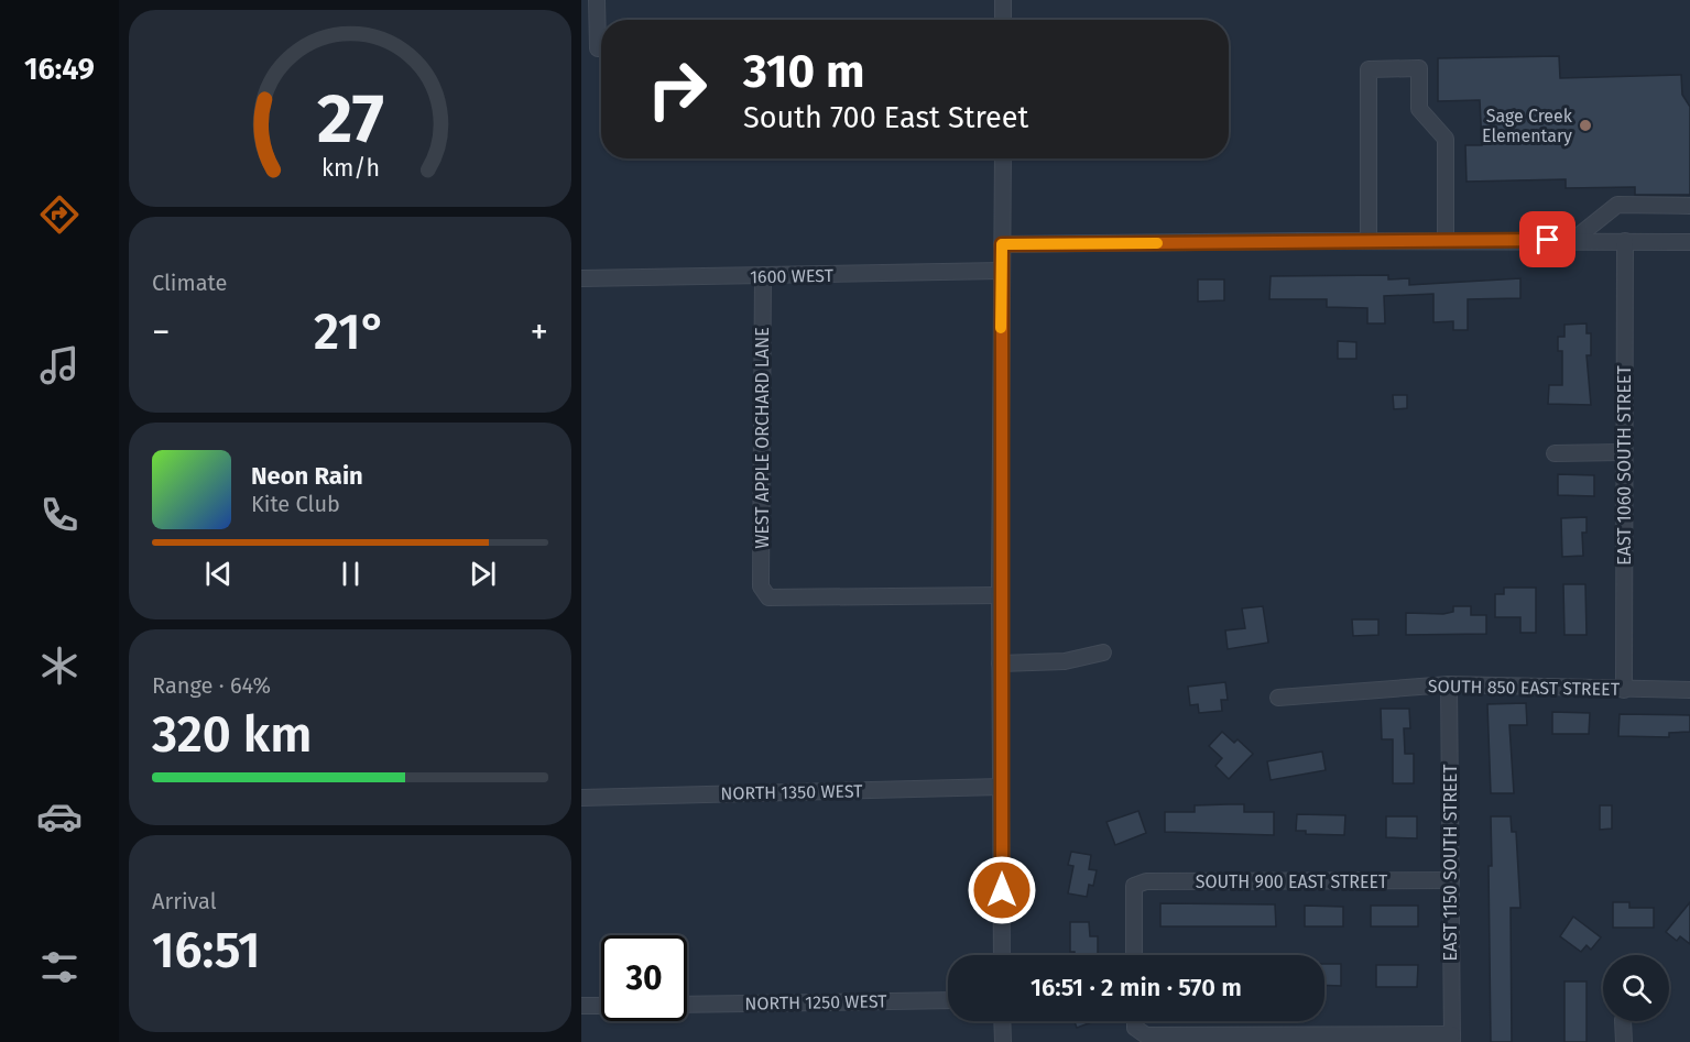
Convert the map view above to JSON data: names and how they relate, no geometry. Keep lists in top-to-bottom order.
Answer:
{
  "streets": {
    "street": [
      "1600 WEST",
      "WEST APPLE ORCHARD LANE",
      "EAST 1060 SOUTH STREET",
      "SOUTH 850 EAST STREET",
      "NORTH 1350 WEST",
      "EAST 1150 SOUTH STREET",
      "SOUTH 900 EAST STREET",
      "NORTH 1250 WEST"
    ]
  },
  "crossings": [
    ["1600 WEST", "WEST APPLE ORCHARD LANE"],
    ["EAST 1060 SOUTH STREET", "SOUTH 850 EAST STREET"],
    ["SOUTH 850 EAST STREET", "EAST 1150 SOUTH STREET"],
    ["EAST 1150 SOUTH STREET", "SOUTH 900 EAST STREET"]
  ],
  "places": ["Sage Creek Elementary"],
  "page": {
    "tabs": "16:49",
    "turn": ["310 m", "South 700 East Street"],
    "tile": [
      "Climate",
      ["Range · 64%", "320 km"],
      ["Arrival", "16:51"]
    ],
    "heat": ["−", "21°", "+"],
    "song": ["Neon Rain", "Kite Club"],
    "limit": "30",
    "trip": "16:51 · 2 min · 570 m",
    "gauge": ["27", "km/h"]
  }
}
